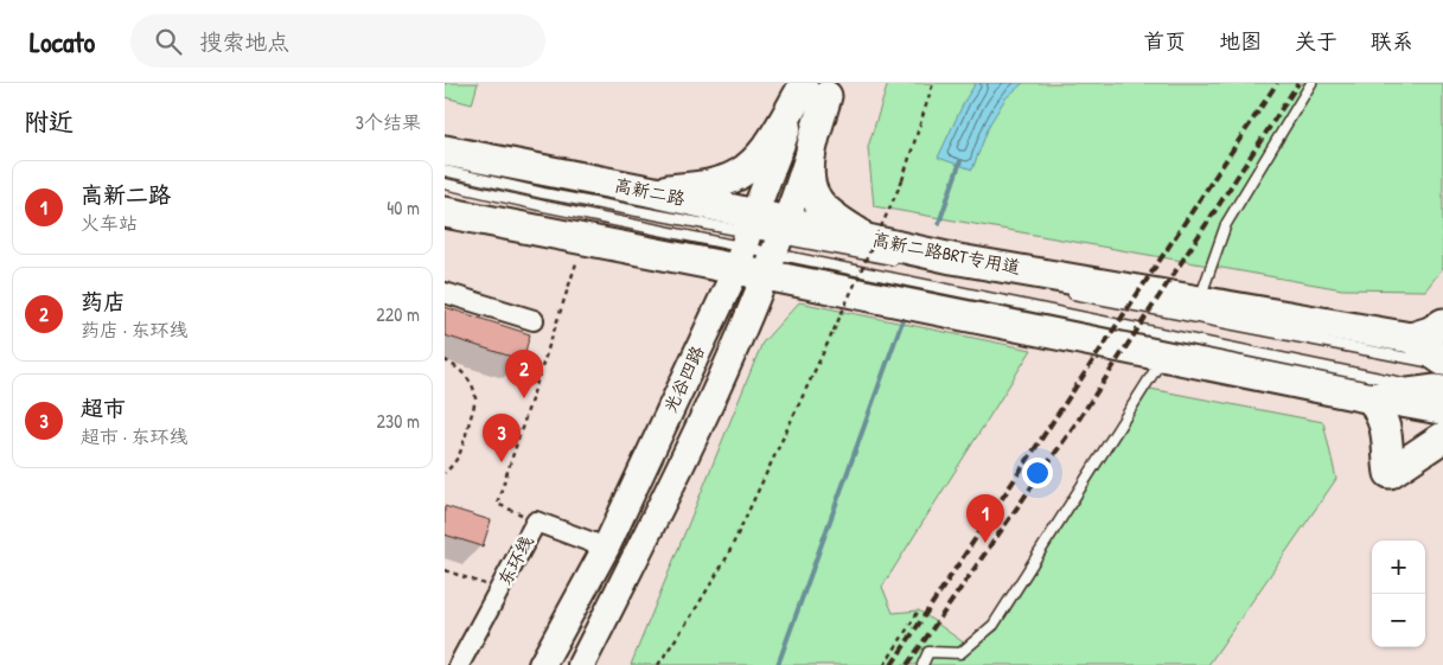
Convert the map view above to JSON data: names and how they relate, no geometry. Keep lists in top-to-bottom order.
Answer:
{
  "streets": {
    "main road": ["高新二路", "光谷四路"],
    "street": ["东环线"],
    "lane": ["高新二路BRT专用道"]
  },
  "crossings": [
    ["高新二路", "高新二路BRT专用道"],
    ["高新二路", "光谷四路"],
    ["高新二路BRT专用道", "光谷四路"],
    ["光谷四路", "东环线"]
  ],
  "page": {
    "header": "Locato",
    "search": "搜索地点",
    "nav": [
      "首页",
      "地图",
      "关于",
      "联系"
    ],
    "heading": ["附近", "3个结果"],
    "list": [
      {
        "mark": "1",
        "name": "高新二路",
        "note": "火车站",
        "value": "40 m"
      },
      {
        "mark": "2",
        "name": "药店",
        "note": "药店 · 东环线",
        "value": "220 m"
      },
      {
        "mark": "3",
        "name": "超市",
        "note": "超市 · 东环线",
        "value": "230 m"
      }
    ],
    "pins": ["2", "3", "1"],
    "map_buttons": ["+", "−"]
  }
}
